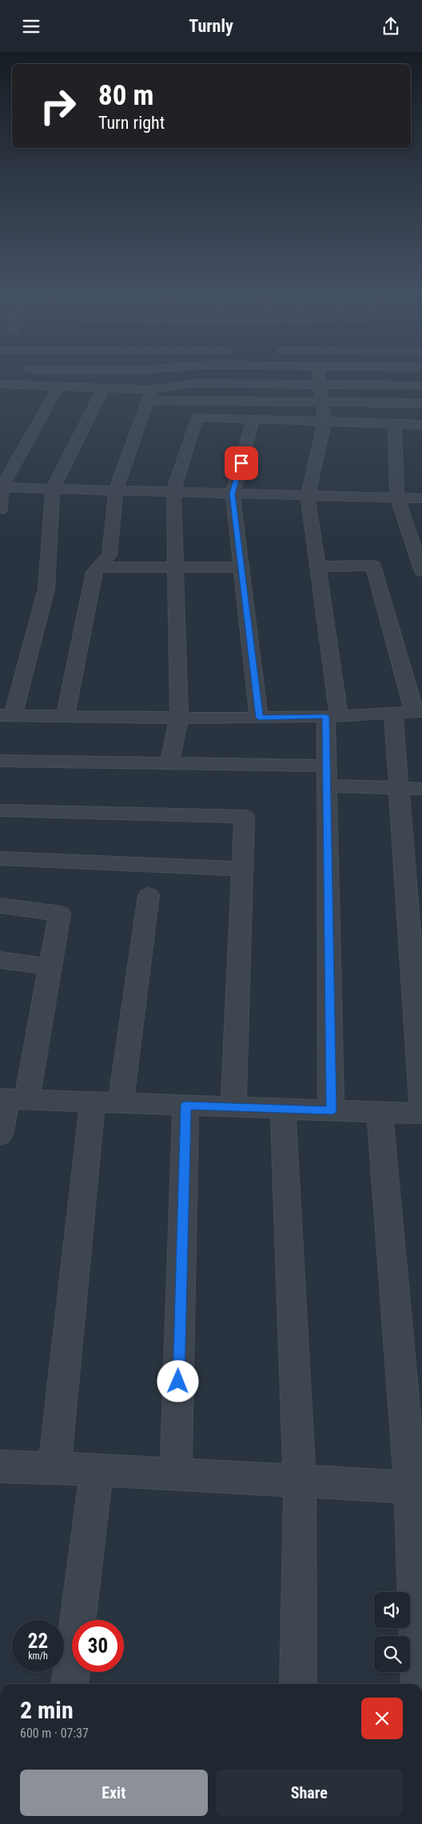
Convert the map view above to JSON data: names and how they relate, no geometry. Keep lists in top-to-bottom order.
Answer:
{
  "page": {
    "header": "Turnly",
    "turn": ["80 m", "Turn right"],
    "speed": "22 km/h",
    "limit": "30",
    "heading": ["2 min", "600 m · 07:37"],
    "buttons": ["Exit", "Share"]
  }
}
